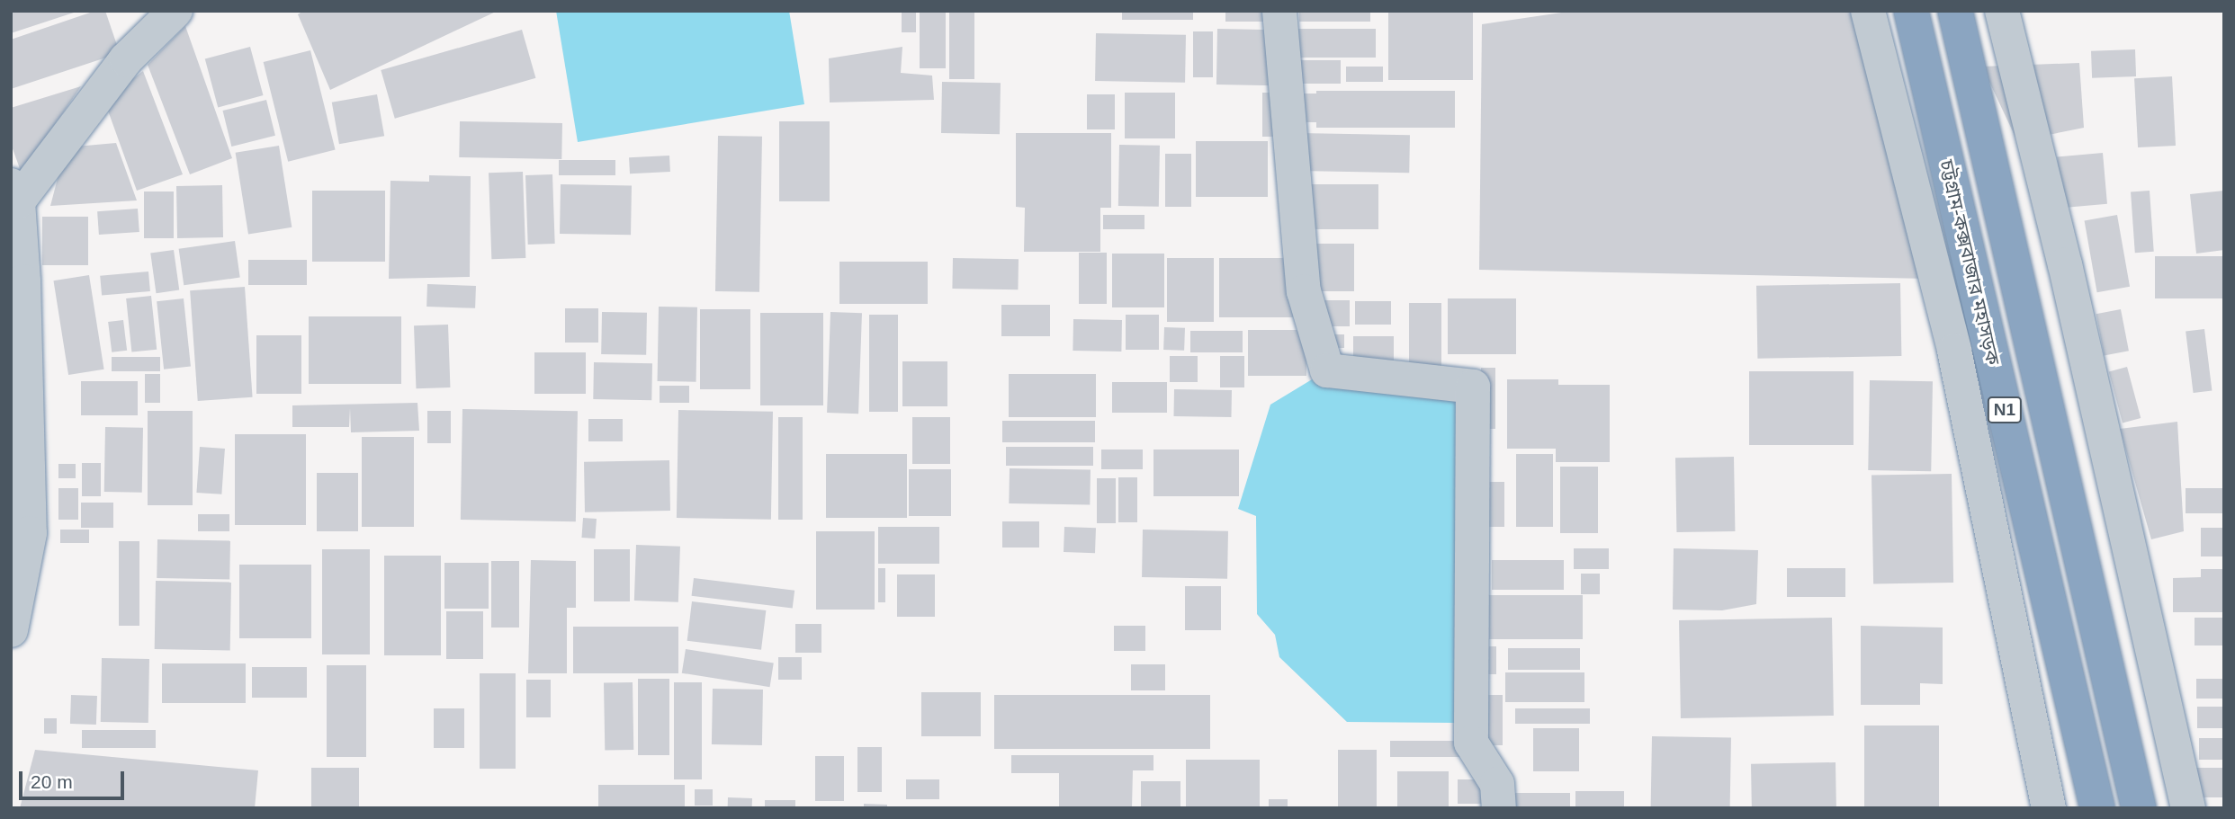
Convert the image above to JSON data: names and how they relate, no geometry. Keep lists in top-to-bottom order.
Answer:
{
  "streets": {
    "highway": ["চট্টগ্রাম-কক্সবাজার মহাসড়ক", "N1"]
  },
  "scale_bar": "20 m"
}
